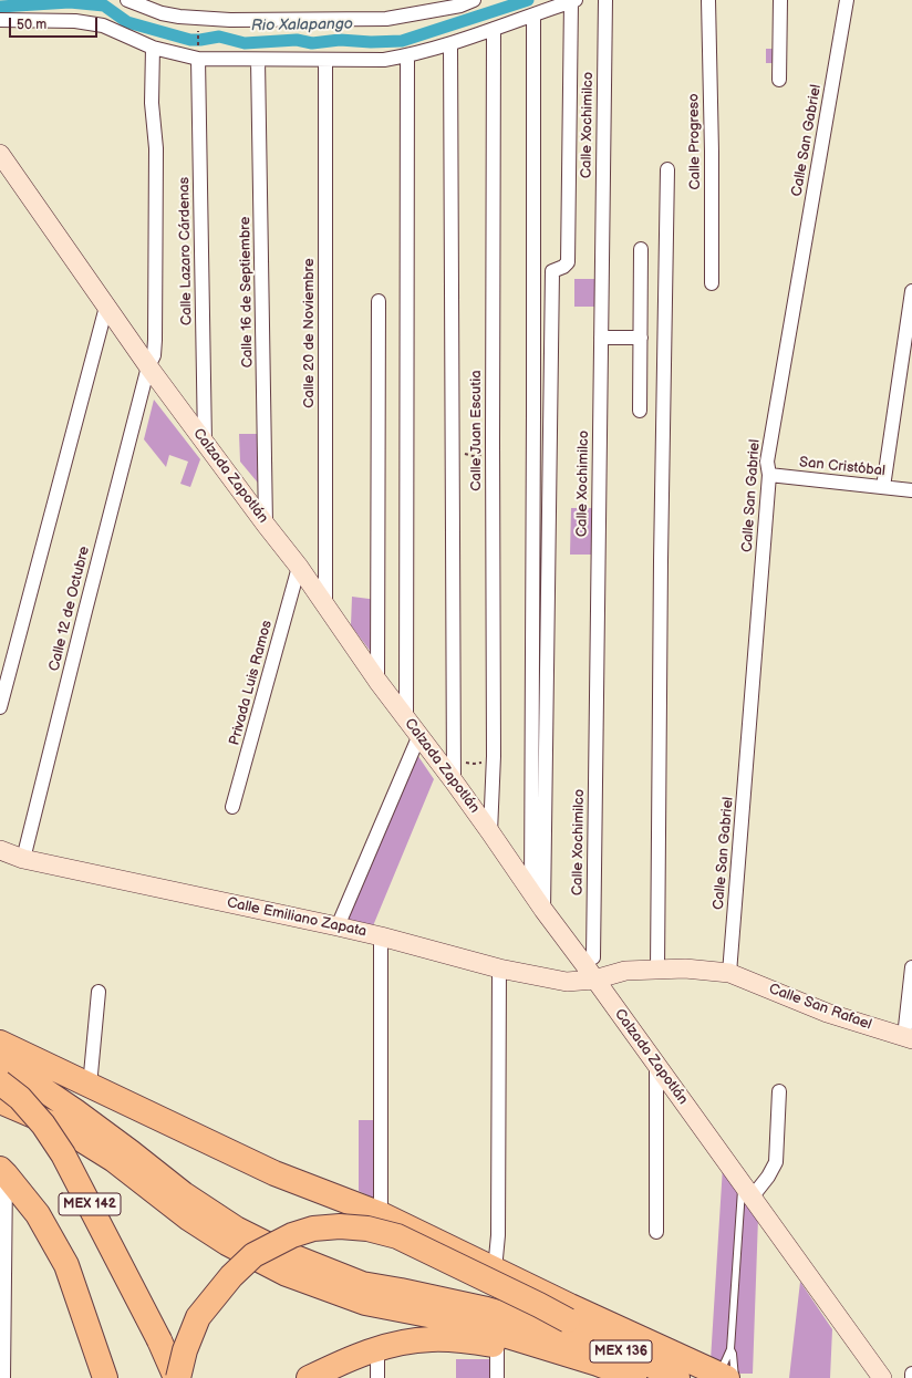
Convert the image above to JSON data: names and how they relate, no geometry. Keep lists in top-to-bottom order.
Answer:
{
  "streets": {
    "highway": ["MEX 142", "MEX 136"],
    "street": [
      "Calle Xochimilco",
      "Calle San Gabriel",
      "Calle Progreso",
      "Calle Lazaro Cárdenas",
      "Calle 16 de Septiembre",
      "Calle 20 de Noviembre",
      "Calle Juan Escutia",
      "San Cristóbal",
      "Calzada Zapotlán",
      "Calle 12 de Octubre",
      "Privada Luis Ramos",
      "Calle Emiliano Zapata",
      "Calle San Rafael"
    ]
  },
  "crossings": [
    ["Calle Xochimilco", "Calzada Zapotlán"],
    ["Calle San Gabriel", "San Cristóbal"],
    ["Calle San Gabriel", "Calle San Rafael"],
    ["Calle Lazaro Cárdenas", "Calzada Zapotlán"],
    ["Calle 16 de Septiembre", "Calzada Zapotlán"],
    ["Calle 20 de Noviembre", "Calzada Zapotlán"],
    ["Calle Juan Escutia", "Calzada Zapotlán"],
    ["Calzada Zapotlán", "Calle 12 de Octubre"],
    ["Calzada Zapotlán", "Privada Luis Ramos"],
    ["Calzada Zapotlán", "Calle Emiliano Zapata"],
    ["Calle 12 de Octubre", "Calle Emiliano Zapata"],
    ["Calle Emiliano Zapata", "Calle San Rafael"],
    ["MEX 142", "MEX 136"]
  ],
  "water": ["Rio Xalapango"],
  "scale_bar": "50 m"
}
